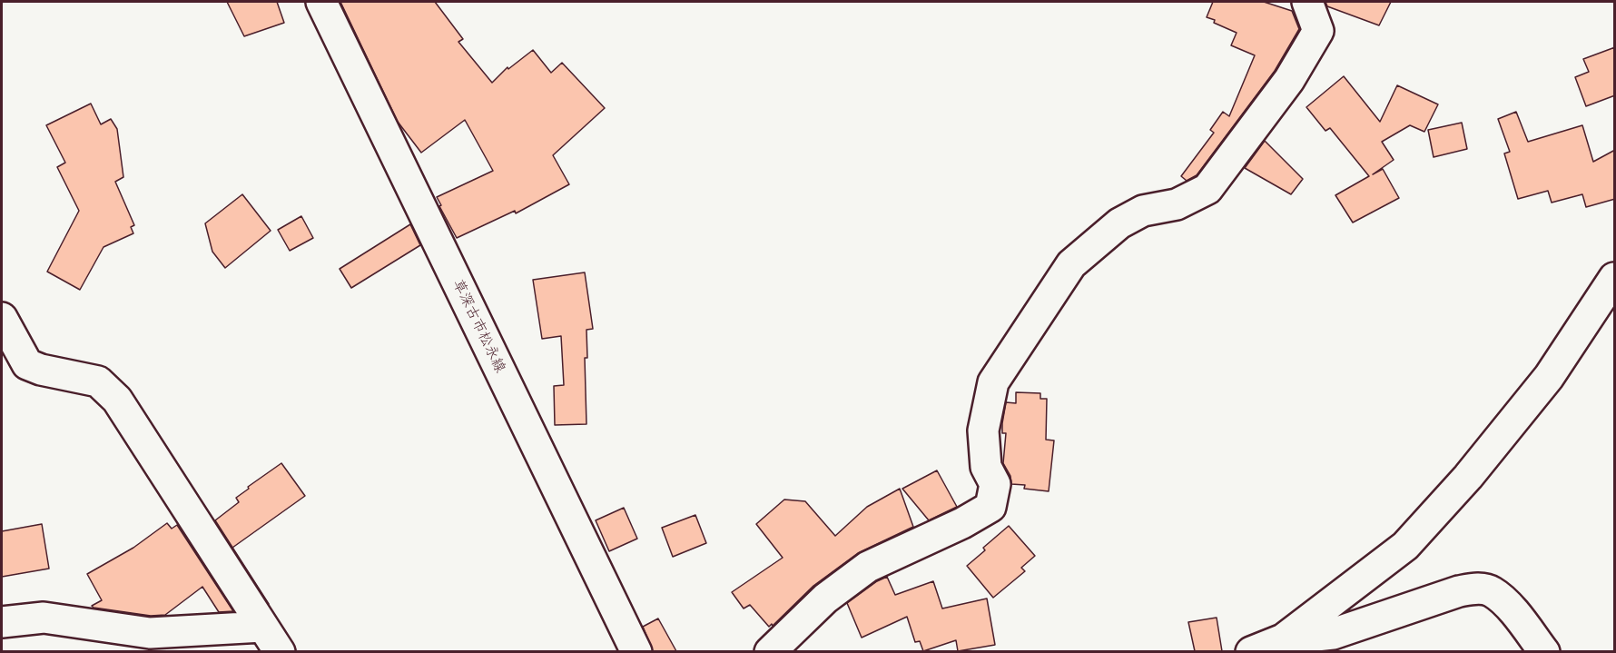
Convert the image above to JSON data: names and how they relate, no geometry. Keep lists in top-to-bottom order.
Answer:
{
  "streets": {
    "street": ["草深古市松永線"]
  }
}
